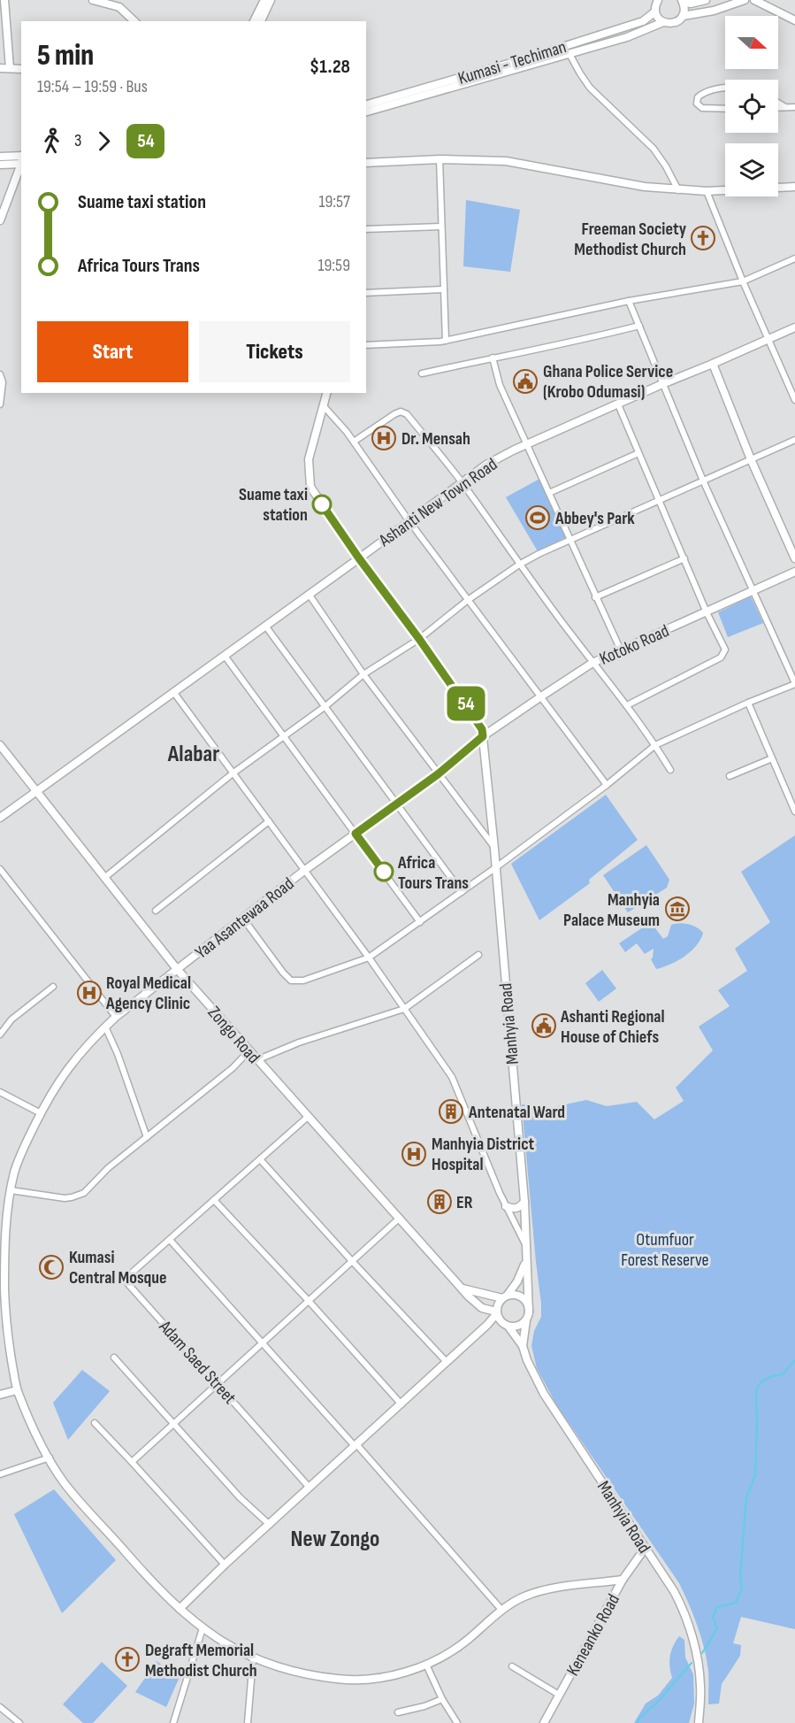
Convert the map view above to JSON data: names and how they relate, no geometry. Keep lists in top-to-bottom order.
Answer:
{
  "streets": {
    "street": [
      "Kumasi - Techiman",
      "Ashanti New Town Road",
      "Kotoko Road",
      "Yaa Asantewaa Road",
      "Manhyia Road",
      "Zongo Road",
      "Adam Saed Street",
      "Keneanko Road"
    ]
  },
  "crossings": [
    ["Ashanti New Town Road", "Manhyia Road"],
    ["Ashanti New Town Road", "Zongo Road"],
    ["Kotoko Road", "Yaa Asantewaa Road"],
    ["Kotoko Road", "Manhyia Road"],
    ["Yaa Asantewaa Road", "Manhyia Road"],
    ["Yaa Asantewaa Road", "Zongo Road"],
    ["Yaa Asantewaa Road", "Keneanko Road"],
    ["Manhyia Road", "Keneanko Road"]
  ],
  "districts": ["Alabar", "New Zongo"],
  "parks": ["Otumfuor Forest Reserve"],
  "places": {
    "church": ["Freeman Society Methodist Church", "Degraft Memorial Methodist Church"],
    "public building": ["Ghana Police Service (Krobo Odumasi)", "Ashanti Regional House of Chiefs"],
    "hospital": ["Dr. Mensah", "Royal Medical Agency Clinic", "Manhyia District Hospital"],
    "other": ["Suame taxi station", "Africa Tours Trans"],
    "sports": ["Abbey's Park"],
    "museum": ["Manhyia Palace Museum"],
    "building": ["Antenatal Ward", "ER"],
    "mosque": ["Kumasi Central Mosque"]
  },
  "lines": ["bus line 54"],
  "north": "right",
  "page": {
    "on_map": "54",
    "heading": ["5 min", "19:54 – 19:59 · Bus", "$1.28"],
    "legs": ["3", "54"],
    "list": [
      {
        "name": "Suame taxi station",
        "value": "19:57"
      },
      {
        "name": "Africa Tours Trans",
        "value": "19:59"
      }
    ],
    "buttons": ["Start", "Tickets"]
  }
}
